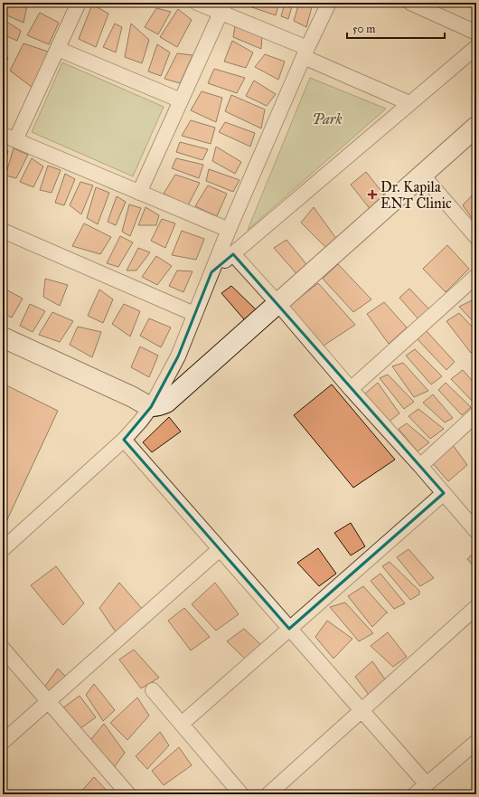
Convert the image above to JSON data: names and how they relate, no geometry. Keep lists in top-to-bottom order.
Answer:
{
  "parks": ["Park"],
  "places": {
    "health": ["Dr. Kapila ENT Clinic"]
  },
  "scale_bar": "50 m"
}
